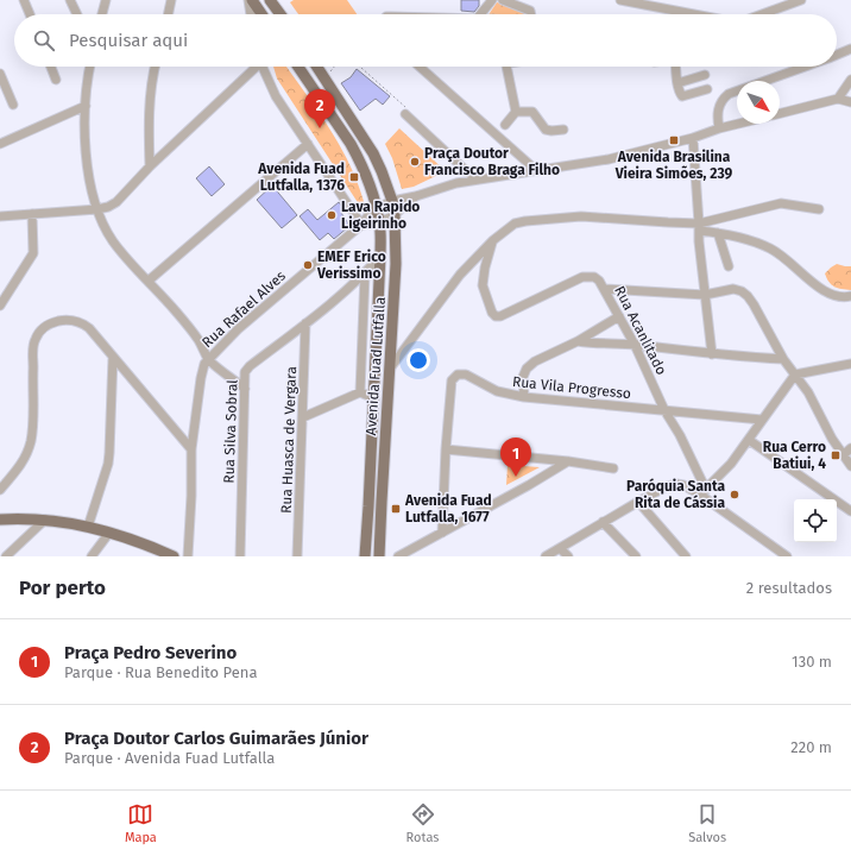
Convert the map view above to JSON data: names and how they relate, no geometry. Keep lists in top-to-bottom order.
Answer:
{
  "streets": {
    "main road": ["Avenida Fuad Lutfalla"],
    "street": [
      "Rua Rafael Alves",
      "Rua Acanlitado",
      "Rua Vila Progresso",
      "Rua Silva Sobral",
      "Rua Huasca de Vergara"
    ]
  },
  "crossings": [
    ["Rua Rafael Alves", "Avenida Fuad Lutfalla"],
    ["Rua Acanlitado", "Rua Vila Progresso"],
    ["Avenida Fuad Lutfalla", "Rua Silva Sobral"],
    ["Rua Silva Sobral", "Rua Huasca de Vergara"]
  ],
  "places": {
    "transit": [
      "Avenida Brasilina Vieira Simões, 239",
      "Avenida Fuad Lutfalla, 1376",
      "Rua Cerro Batiui, 4",
      "Avenida Fuad Lutfalla, 1677"
    ],
    "other": [
      "Praça Doutor Francisco Braga Filho",
      "Lava Rapido Ligeirinho",
      "EMEF Erico Verissimo",
      "Paróquia Santa Rita de Cássia"
    ]
  },
  "north": "bottom right",
  "page": {
    "search": "Pesquisar aqui",
    "pins": ["2", "1"],
    "heading": ["Por perto", "2 resultados"],
    "list": [
      {
        "mark": "1",
        "name": "Praça Pedro Severino",
        "note": "Parque · Rua Benedito Pena",
        "value": "130 m"
      },
      {
        "mark": "2",
        "name": "Praça Doutor Carlos Guimarães Júnior",
        "note": "Parque · Avenida Fuad Lutfalla",
        "value": "220 m"
      }
    ],
    "nav": ["Mapa", "Rotas", "Salvos"]
  }
}
